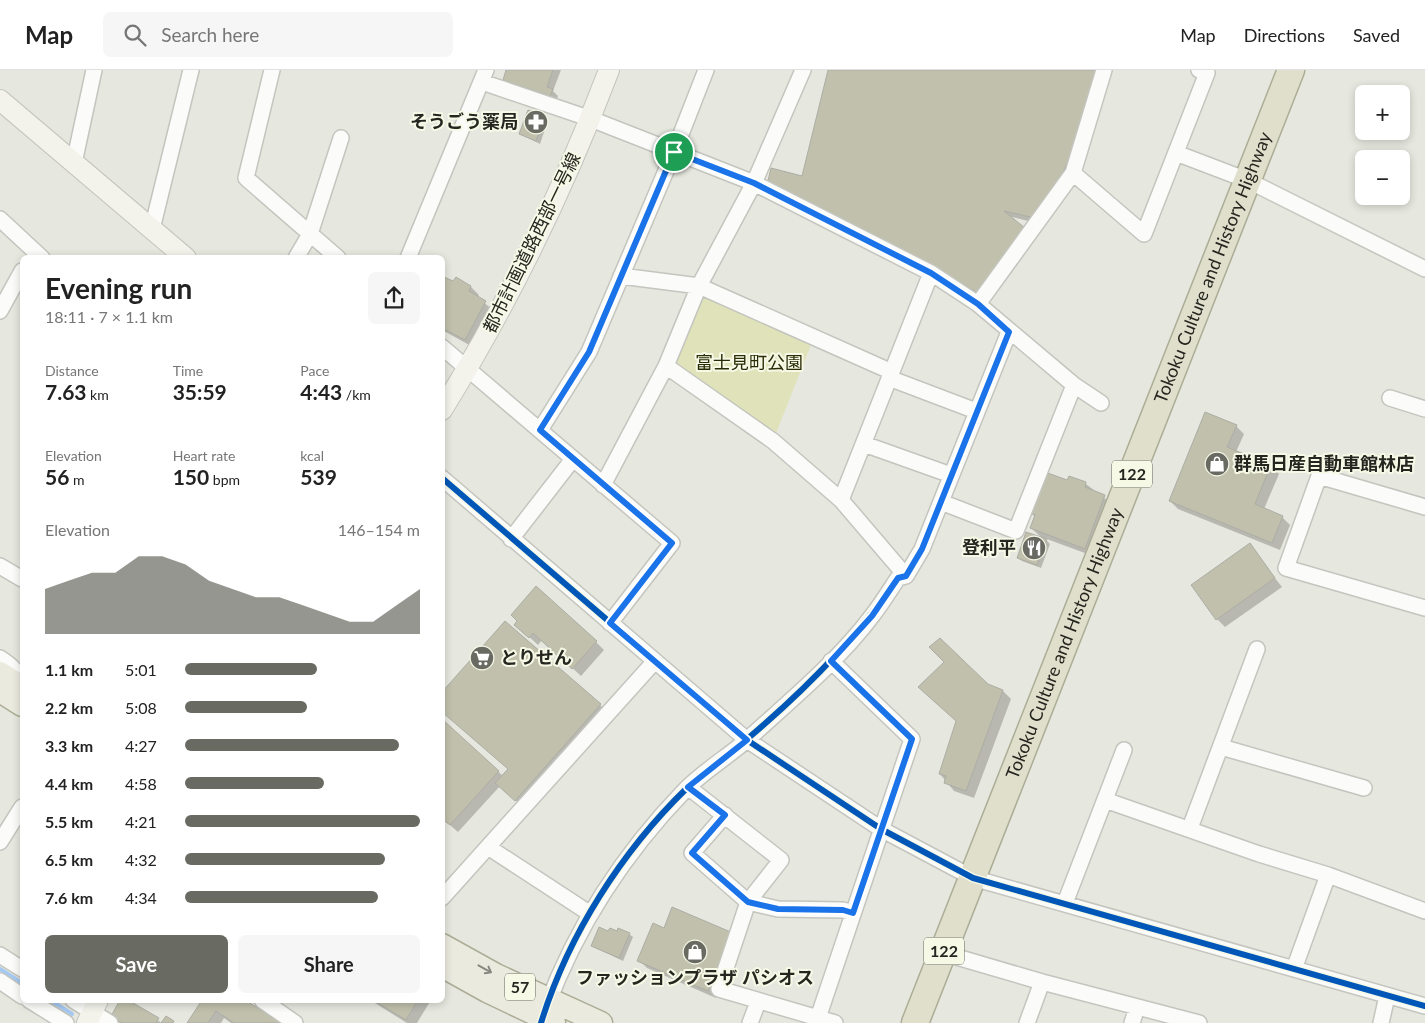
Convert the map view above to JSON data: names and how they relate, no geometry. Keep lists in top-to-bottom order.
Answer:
{
  "streets": {
    "highway": ["Tokoku Culture and History Highway", "122"],
    "main road": ["57"],
    "street": ["都市計画道路西部一号線"]
  },
  "parks": ["富士見町公園"],
  "places": {
    "pharmacy": ["そうごう薬局"],
    "shop": ["群馬日産自動車館林店", "ファッションプラザ パシオス"],
    "restaurant": ["登利平"],
    "supermarket": ["とりせん"]
  },
  "page": {
    "header": "Map",
    "search": "Search here",
    "nav": ["Map", "Directions", "Saved"],
    "map_buttons": ["+", "−"],
    "heading": ["Evening run", "18:11 · 7 × 1.1 km"],
    "stats": [
      ["Distance", "7.63 km"],
      ["Time", "35:59"],
      ["Pace", "4:43 /km"],
      ["Elevation", "56 m"],
      ["Heart rate", "150 bpm"],
      ["kcal", "539"]
    ],
    "chart": ["Elevation", "146–154 m"],
    "list": [
      {
        "name": "1.1 km",
        "note": "5:01"
      },
      {
        "name": "2.2 km",
        "note": "5:08"
      },
      {
        "name": "3.3 km",
        "note": "4:27"
      },
      {
        "name": "4.4 km",
        "note": "4:58"
      },
      {
        "name": "5.5 km",
        "note": "4:21"
      },
      {
        "name": "6.5 km",
        "note": "4:32"
      },
      {
        "name": "7.6 km",
        "note": "4:34"
      }
    ],
    "buttons": ["Save", "Share"]
  }
}
